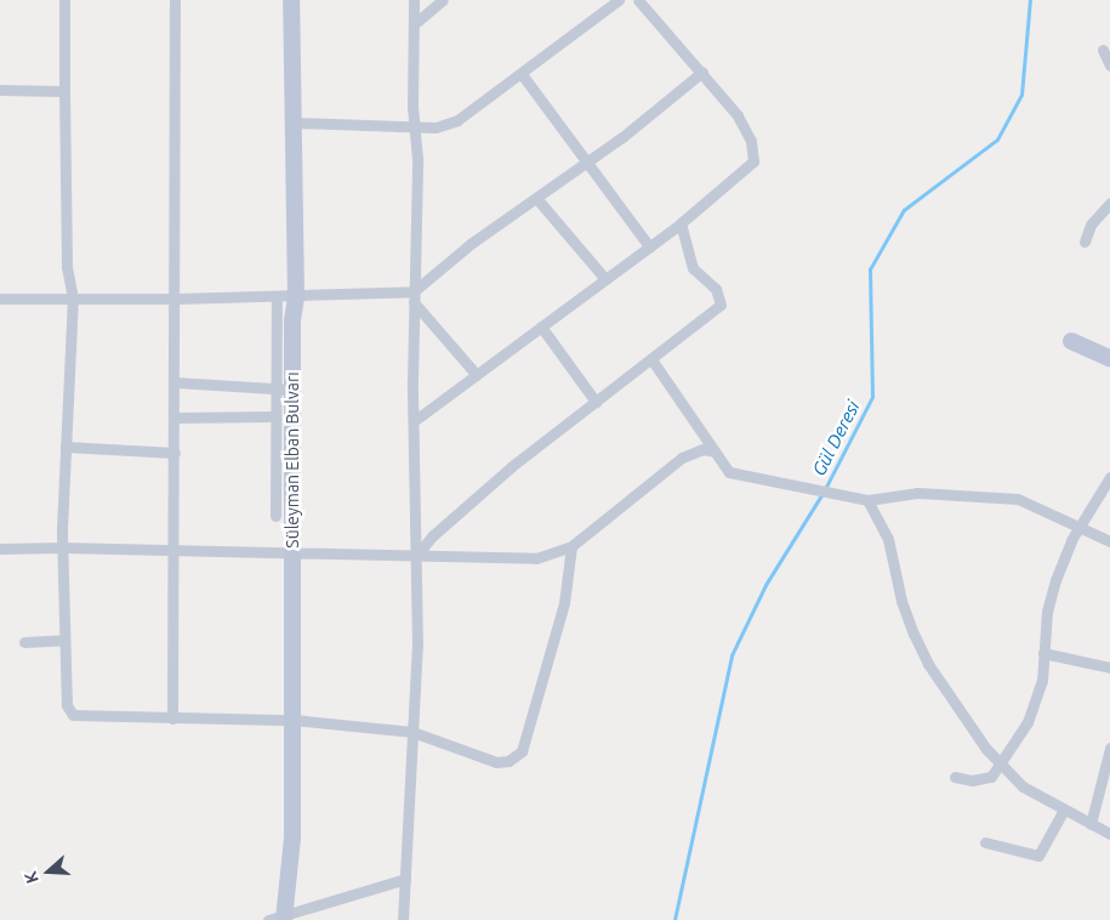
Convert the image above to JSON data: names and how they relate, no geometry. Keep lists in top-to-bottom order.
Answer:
{
  "streets": {
    "street": ["Süleyman Elban Bulvarı"]
  },
  "water": ["Gül Deresi"],
  "north": "left"
}
